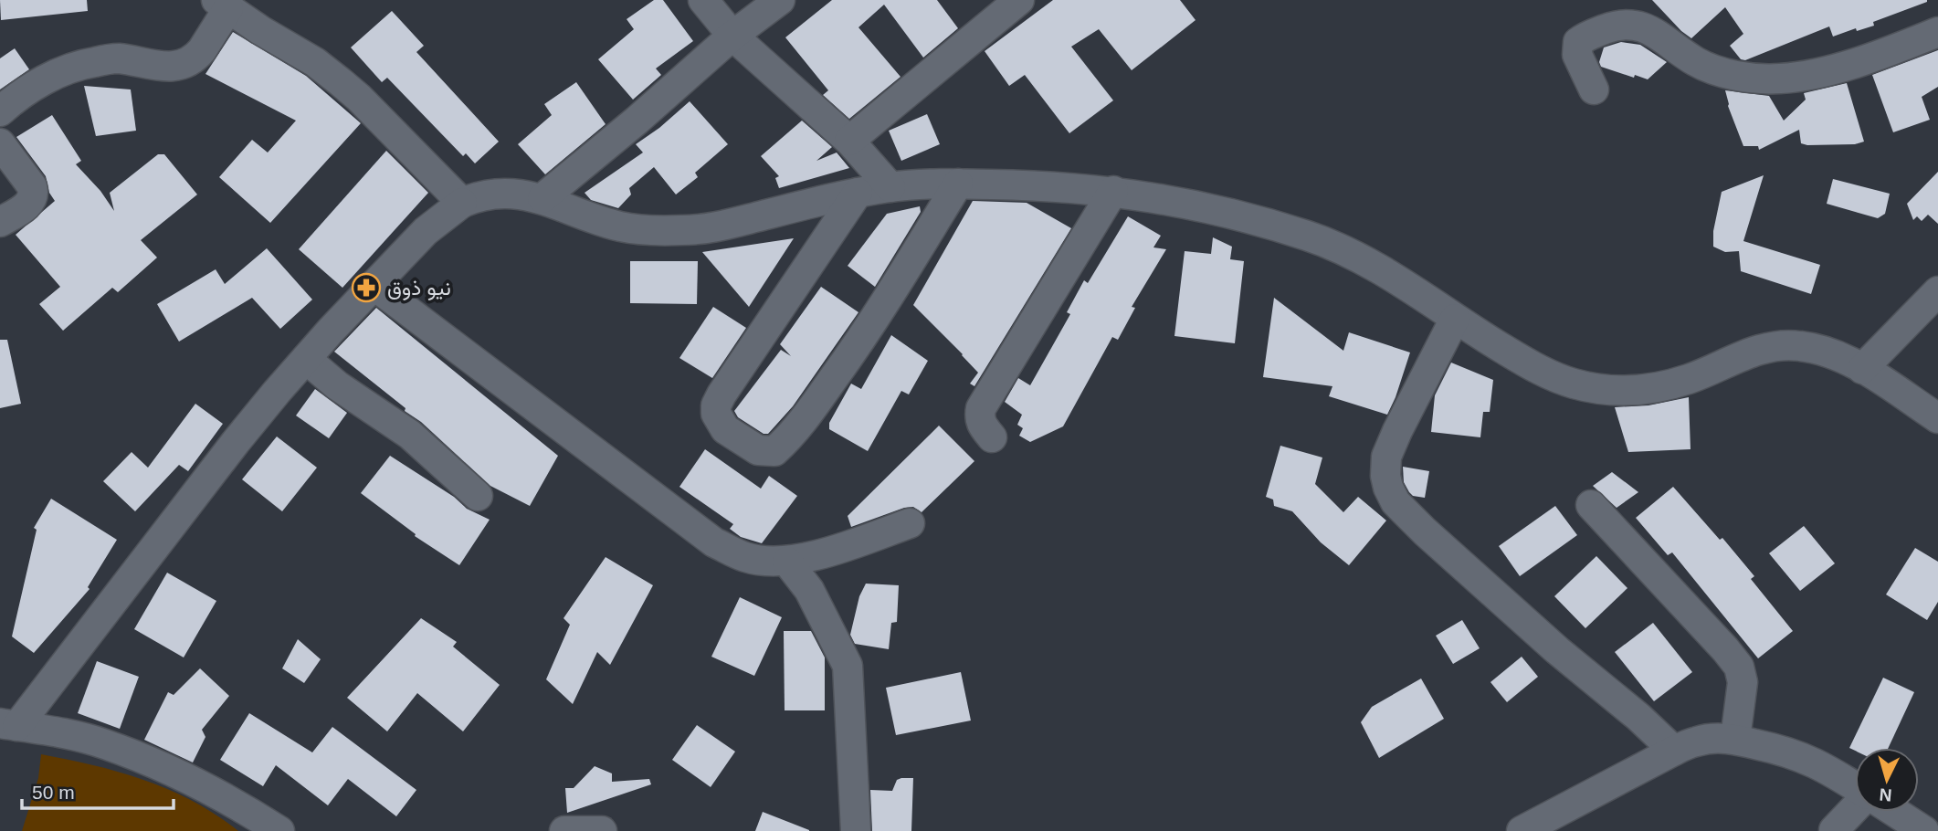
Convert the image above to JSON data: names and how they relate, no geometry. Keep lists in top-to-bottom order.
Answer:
{
  "places": {
    "pharmacy": ["نيو ذوق"]
  },
  "scale_bar": "50 m",
  "north": "bottom"
}
